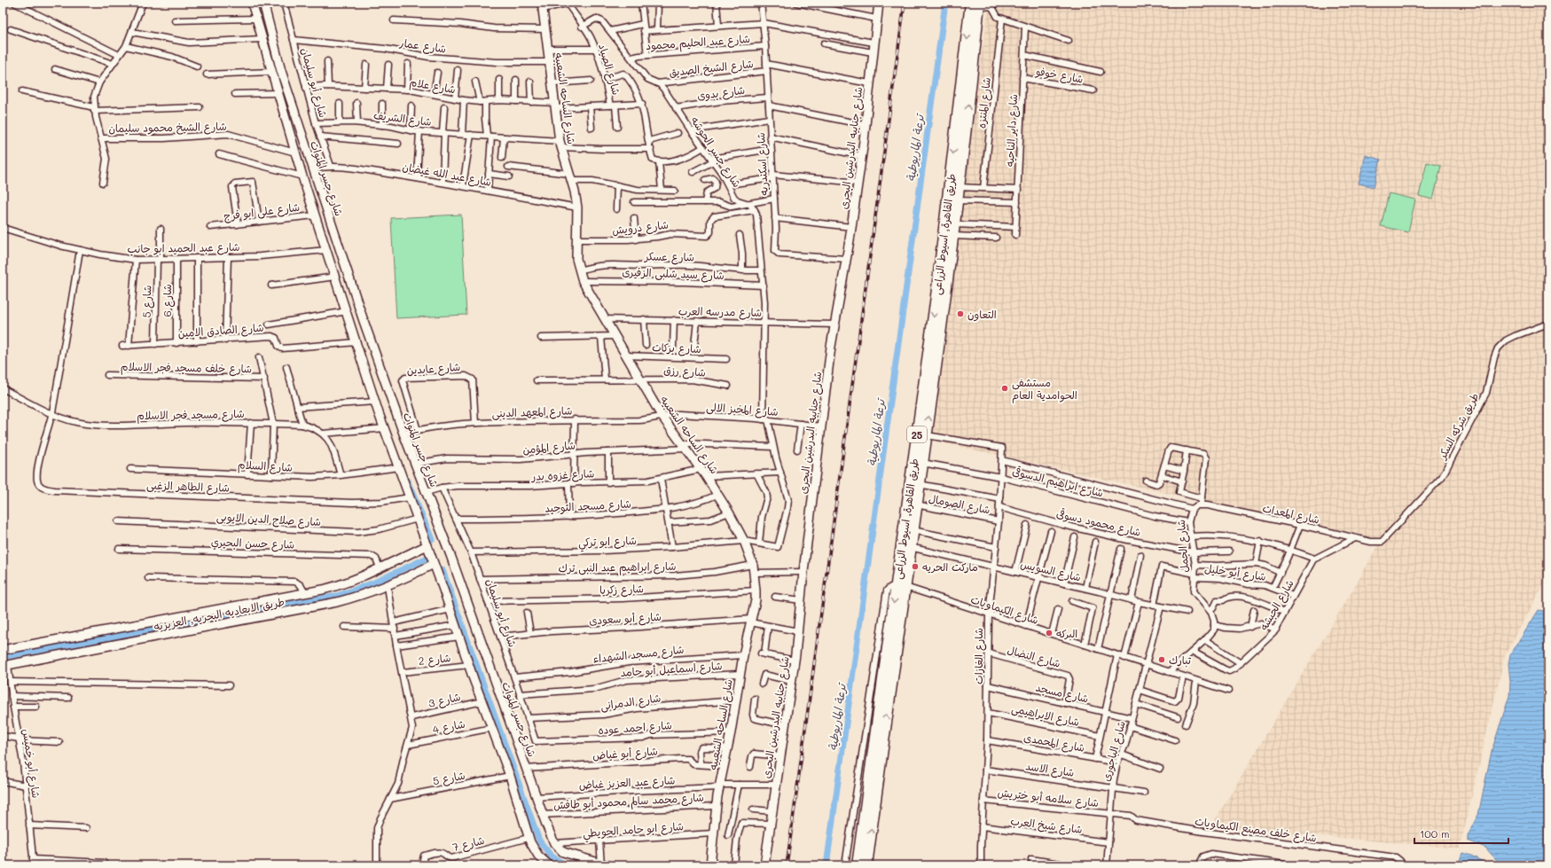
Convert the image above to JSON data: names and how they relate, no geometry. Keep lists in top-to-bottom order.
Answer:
{
  "streets": {
    "highway": ["طريق القاهرة, اسيوط الزراعى", "25"],
    "street": [
      "شارع عبد الحليم محمود",
      "شارع عمار",
      "شارع الشيخ الصديق",
      "شارع الصياد",
      "شارع خوفو",
      "شارع أبو سليمان",
      "شارع علام",
      "شارع بدوى",
      "شارع الساحه الشعبيه",
      "شارع المنتزه",
      "شارع الشريف",
      "شارع الشيخ محمود سليمان",
      "شارع داير الناحيه",
      "شارع جنابيه البدرشين البحرى",
      "شارع جسر الحوشه",
      "شارع اسكندريه",
      "شارع عبد الله غيضان",
      "شارع جسر المنوات",
      "شارع على ابو فرج",
      "شارع درويش",
      "شارع عبد الحميد ابو جانب",
      "شارع عسكر",
      "شارع سيد شلبى الزفيرى",
      "شارع 6",
      "شارع 5",
      "شارع مدرسه العرب",
      "شارع الصادق الامين",
      "شارع بركات",
      "شارع خلف مسجد فجر الاسلام",
      "شارع عابدين",
      "شارع رزق",
      "شارع المخبز الالى",
      "شارع المعهد الدينى",
      "شارع مسجد فجر الاسلام",
      "طريق شركه السكر",
      "شارع المؤمن",
      "شارع السلام",
      "شارع غزوه بدر",
      "شارع ابراهيم الدسوقى",
      "شارع الطاهر الزغبى",
      "شارع الصومال",
      "شارع مسجد التوحيد",
      "شارع المعدات",
      "شارع صلاح الدين الايوبى",
      "شارع محمود دسوقى",
      "شارع ابو تركي",
      "شارع حسن البحيري",
      "شارع الجمل",
      "شارع ابراهيم عبد النبى ترك",
      "شارع السويس",
      "شارع أبو خليل",
      "شارع زكريا",
      "شارع الحبشه",
      "شارع الكيماويات",
      "طريق الابعاديه البحريه, العزيزيه",
      "شارع أبو سعودى",
      "شارع مسجد الشهداء",
      "شارع الغازات",
      "شارع النضال",
      "شارع 2",
      "شارع اسماعيل أبو حامد",
      "شارع مسجد",
      "شارع 3",
      "شارع الدمرانى",
      "شارع الابراهيمى",
      "شارع 4",
      "شارع احمد عوده",
      "شارع المحمدى",
      "شارع الباجورى",
      "شارع أبو غياض",
      "شارع أبو خميس",
      "شارع الاسد",
      "شارع عبد العزيز غياض",
      "شارع سلامه أبو ختريش",
      "شارع محمد سالم محمود أبو طافش",
      "شارع شيخ العرب",
      "شارع ابو حامد الحويطي",
      "شارع خلف مصنع الكيماويات",
      "شارع 7"
    ]
  },
  "crossings": [
    ["شارع عبد الحليم محمود", "شارع جسر الحوشه"],
    ["شارع عبد الحليم محمود", "شارع اسكندريه"],
    ["شارع عمار", "شارع أبو سليمان"],
    ["شارع عمار", "شارع الساحه الشعبيه"],
    ["شارع الشيخ الصديق", "شارع جسر الحوشه"],
    ["شارع الشيخ الصديق", "شارع اسكندريه"],
    ["شارع الصياد", "شارع علام"],
    ["شارع الصياد", "شارع جسر الحوشه"],
    ["شارع خوفو", "شارع داير الناحيه"],
    ["شارع أبو سليمان", "شارع علام"],
    ["شارع أبو سليمان", "شارع الشريف"],
    ["شارع أبو سليمان", "شارع عبد الله غيضان"],
    ["شارع أبو سليمان", "شارع غزوه بدر"],
    ["شارع أبو سليمان", "شارع مسجد التوحيد"],
    ["شارع أبو سليمان", "شارع ابو تركي"],
    ["شارع أبو سليمان", "شارع ابراهيم عبد النبى ترك"],
    ["شارع أبو سليمان", "شارع زكريا"],
    ["شارع أبو سليمان", "شارع أبو سعودى"],
    ["شارع أبو سليمان", "شارع مسجد الشهداء"],
    ["شارع أبو سليمان", "شارع اسماعيل أبو حامد"],
    ["شارع أبو سليمان", "شارع الدمرانى"],
    ["شارع أبو سليمان", "شارع احمد عوده"],
    ["شارع علام", "شارع الساحه الشعبيه"],
    ["شارع بدوى", "شارع جسر الحوشه"],
    ["شارع بدوى", "شارع اسكندريه"],
    ["شارع الساحه الشعبيه", "شارع الشريف"],
    ["شارع الساحه الشعبيه", "شارع جسر الحوشه"],
    ["شارع الساحه الشعبيه", "شارع عبد الله غيضان"],
    ["شارع الساحه الشعبيه", "شارع درويش"],
    ["شارع الساحه الشعبيه", "شارع عسكر"],
    ["شارع الساحه الشعبيه", "شارع سيد شلبى الزفيرى"],
    ["شارع الساحه الشعبيه", "شارع مدرسه العرب"],
    ["شارع الساحه الشعبيه", "شارع بركات"],
    ["شارع الساحه الشعبيه", "شارع رزق"],
    ["شارع الساحه الشعبيه", "شارع المخبز الالى"],
    ["شارع الساحه الشعبيه", "شارع المعهد الدينى"],
    ["شارع الساحه الشعبيه", "شارع المؤمن"],
    ["شارع الساحه الشعبيه", "شارع غزوه بدر"],
    ["شارع الساحه الشعبيه", "شارع مسجد التوحيد"],
    ["شارع الساحه الشعبيه", "شارع ابو تركي"],
    ["شارع الساحه الشعبيه", "شارع ابراهيم عبد النبى ترك"],
    ["شارع الساحه الشعبيه", "شارع زكريا"],
    ["شارع الساحه الشعبيه", "شارع أبو سعودى"],
    ["شارع الساحه الشعبيه", "شارع مسجد الشهداء"],
    ["شارع الساحه الشعبيه", "شارع اسماعيل أبو حامد"],
    ["شارع الساحه الشعبيه", "شارع الدمرانى"],
    ["شارع الساحه الشعبيه", "شارع احمد عوده"],
    ["شارع الساحه الشعبيه", "شارع أبو غياض"],
    ["شارع الساحه الشعبيه", "شارع عبد العزيز غياض"],
    ["شارع الساحه الشعبيه", "شارع محمد سالم محمود أبو طافش"],
    ["شارع الساحه الشعبيه", "شارع ابو حامد الحويطي"],
    ["شارع الشيخ محمود سليمان", "شارع جسر المنوات"],
    ["شارع جنابيه البدرشين البحرى", "شارع اسكندريه"],
    ["شارع جنابيه البدرشين البحرى", "شارع مدرسه العرب"],
    ["شارع جنابيه البدرشين البحرى", "شارع المخبز الالى"],
    ["شارع جنابيه البدرشين البحرى", "شارع أبو سعودى"],
    ["شارع جنابيه البدرشين البحرى", "شارع عبد العزيز غياض"],
    ["شارع جسر الحوشه", "شارع درويش"],
    ["شارع جسر الحوشه", "شارع عسكر"],
    ["شارع جسر الحوشه", "شارع سيد شلبى الزفيرى"],
    ["شارع جسر الحوشه", "شارع مدرسه العرب"],
    ["شارع جسر الحوشه", "شارع المخبز الالى"],
    ["شارع جسر الحوشه", "شارع المؤمن"],
    ["شارع جسر الحوشه", "شارع ابو تركي"],
    ["شارع عبد الله غيضان", "شارع جسر المنوات"],
    ["شارع جسر المنوات", "شارع على ابو فرج"],
    ["شارع جسر المنوات", "شارع عبد الحميد ابو جانب"],
    ["شارع جسر المنوات", "شارع 5"],
    ["شارع جسر المنوات", "شارع الصادق الامين"],
    ["شارع جسر المنوات", "شارع المعهد الدينى"],
    ["شارع جسر المنوات", "شارع المؤمن"],
    ["شارع جسر المنوات", "شارع السلام"],
    ["شارع جسر المنوات", "شارع غزوه بدر"],
    ["شارع جسر المنوات", "شارع الطاهر الزغبى"],
    ["شارع جسر المنوات", "شارع صلاح الدين الايوبى"],
    ["شارع جسر المنوات", "طريق الابعاديه البحريه, العزيزيه"],
    ["شارع جسر المنوات", "شارع 2"],
    ["شارع جسر المنوات", "شارع 3"],
    ["شارع جسر المنوات", "شارع 4"],
    ["شارع جسر المنوات", "شارع أبو غياض"],
    ["شارع جسر المنوات", "شارع عبد العزيز غياض"],
    ["شارع جسر المنوات", "شارع محمد سالم محمود أبو طافش"],
    ["شارع جسر المنوات", "شارع ابو حامد الحويطي"],
    ["شارع جسر المنوات", "شارع 7"],
    ["طريق القاهرة, اسيوط الزراعى", "شارع ابراهيم الدسوقى"],
    ["طريق القاهرة, اسيوط الزراعى", "شارع الصومال"],
    ["طريق القاهرة, اسيوط الزراعى", "شارع السويس"],
    ["طريق القاهرة, اسيوط الزراعى", "شارع الكيماويات"],
    ["طريق القاهرة, اسيوط الزراعى", "شارع الغازات"],
    ["شارع عبد الحميد ابو جانب", "شارع 6"],
    ["شارع عبد الحميد ابو جانب", "شارع 5"],
    ["شارع عبد الحميد ابو جانب", "شارع الطاهر الزغبى"],
    ["شارع 6", "شارع الصادق الامين"],
    ["شارع 5", "شارع الصادق الامين"],
    ["شارع عابدين", "شارع المعهد الدينى"],
    ["شارع المخبز الالى", "شارع المعهد الدينى"],
    ["شارع مسجد فجر الاسلام", "شارع الطاهر الزغبى"],
    ["طريق شركه السكر", "شارع المعدات"],
    ["شارع ابراهيم الدسوقى", "شارع الجمل"],
    ["شارع ابراهيم الدسوقى", "شارع الغازات"],
    ["شارع الصومال", "شارع الغازات"],
    ["شارع المعدات", "شارع الجمل"],
    ["شارع محمود دسوقى", "شارع الجمل"],
    ["شارع محمود دسوقى", "شارع الغازات"],
    ["شارع حسن البحيري", "طريق الابعاديه البحريه, العزيزيه"],
    ["شارع الجمل", "شارع أبو خليل"],
    ["شارع السويس", "شارع أبو خليل"],
    ["شارع السويس", "شارع الغازات"],
    ["شارع السويس", "شارع الباجورى"],
    ["شارع أبو خليل", "شارع الحبشه"],
    ["شارع الكيماويات", "شارع الغازات"],
    ["شارع الكيماويات", "شارع الباجورى"],
    ["طريق الابعاديه البحريه, العزيزيه", "شارع أبو خميس"],
    ["شارع الغازات", "شارع النضال"],
    ["شارع الغازات", "شارع مسجد"],
    ["شارع الغازات", "شارع الابراهيمى"],
    ["شارع الغازات", "شارع المحمدى"],
    ["شارع الغازات", "شارع الاسد"],
    ["شارع الغازات", "شارع سلامه أبو ختريش"],
    ["شارع الغازات", "شارع شيخ العرب"],
    ["شارع النضال", "شارع مسجد"],
    ["شارع مسجد", "شارع الباجورى"],
    ["شارع المحمدى", "شارع الباجورى"],
    ["شارع الباجورى", "شارع الاسد"],
    ["شارع الباجورى", "شارع سلامه أبو ختريش"],
    ["شارع الباجورى", "شارع شيخ العرب"],
    ["شارع الباجورى", "شارع خلف مصنع الكيماويات"],
    ["شارع سلامه أبو ختريش", "شارع خلف مصنع الكيماويات"]
  ],
  "water": ["ترعة الماريوطية"],
  "places": [
    "التعاون",
    "مستشفى الحوامدية العام",
    "ماركت الحريه",
    "البركه",
    "تبارك"
  ],
  "scale_bar": "100 m"
}
